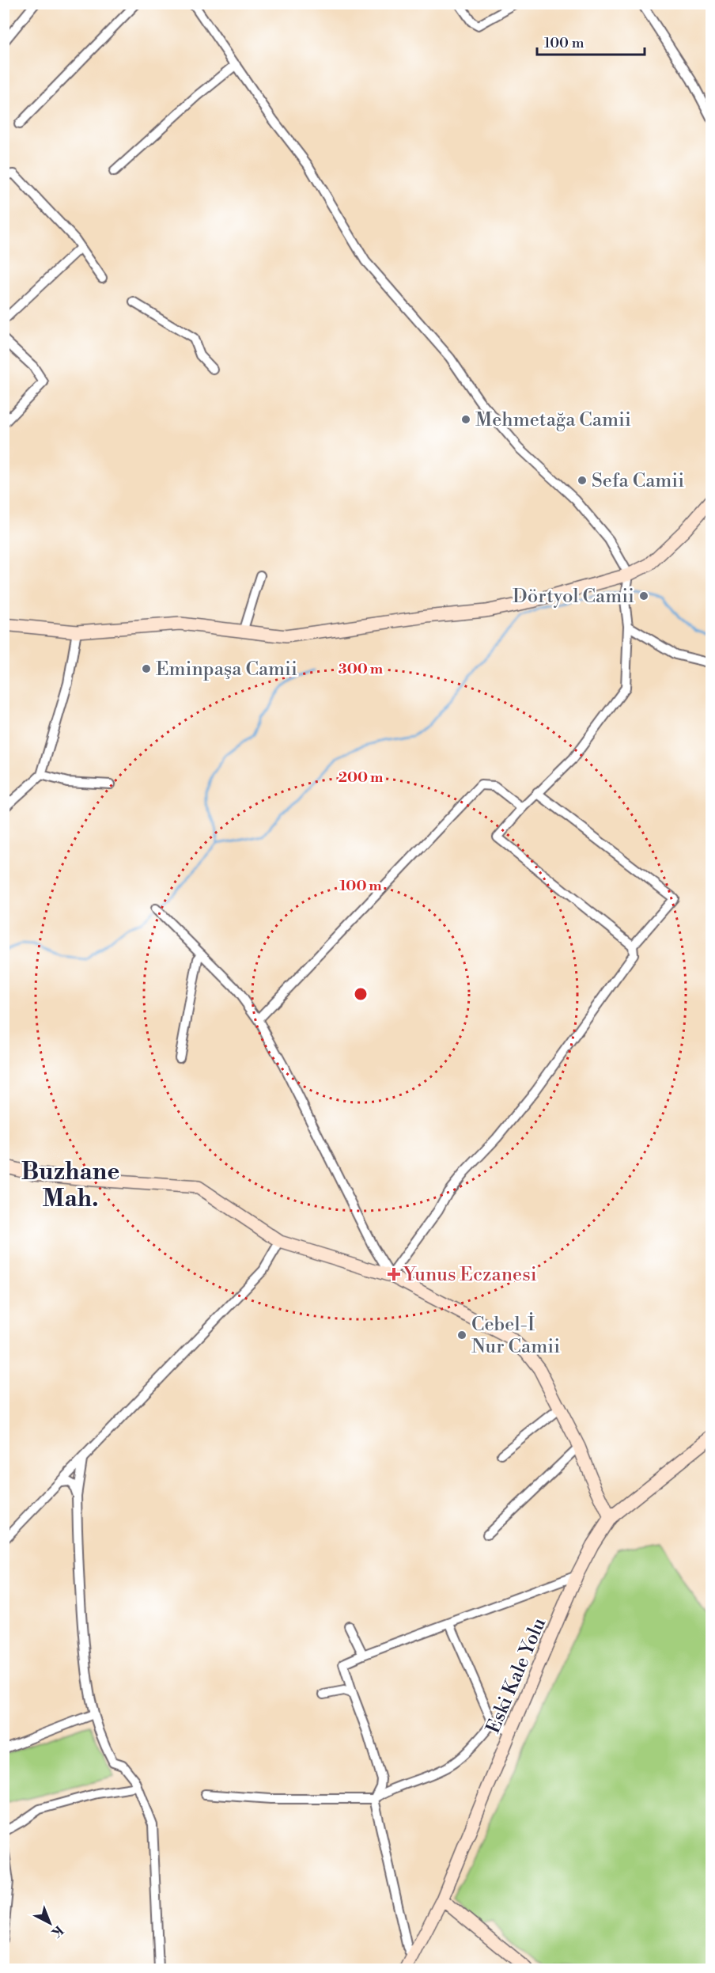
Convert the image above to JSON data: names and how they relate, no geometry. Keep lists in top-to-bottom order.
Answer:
{
  "streets": {
    "street": ["Eski Kale Yolu"]
  },
  "districts": ["Buzhane Mah."],
  "places": {
    "other": [
      "Mehmetağa Camii",
      "Sefa Camii",
      "Dörtyol Camii",
      "Eminpaşa Camii",
      "Cebel-İ Nur Camii"
    ],
    "health": ["Yunus Eczanesi"]
  },
  "scale_bar": "100 m",
  "north": "bottom right",
  "rings": ["300 m", "200 m", "100 m"]
}
